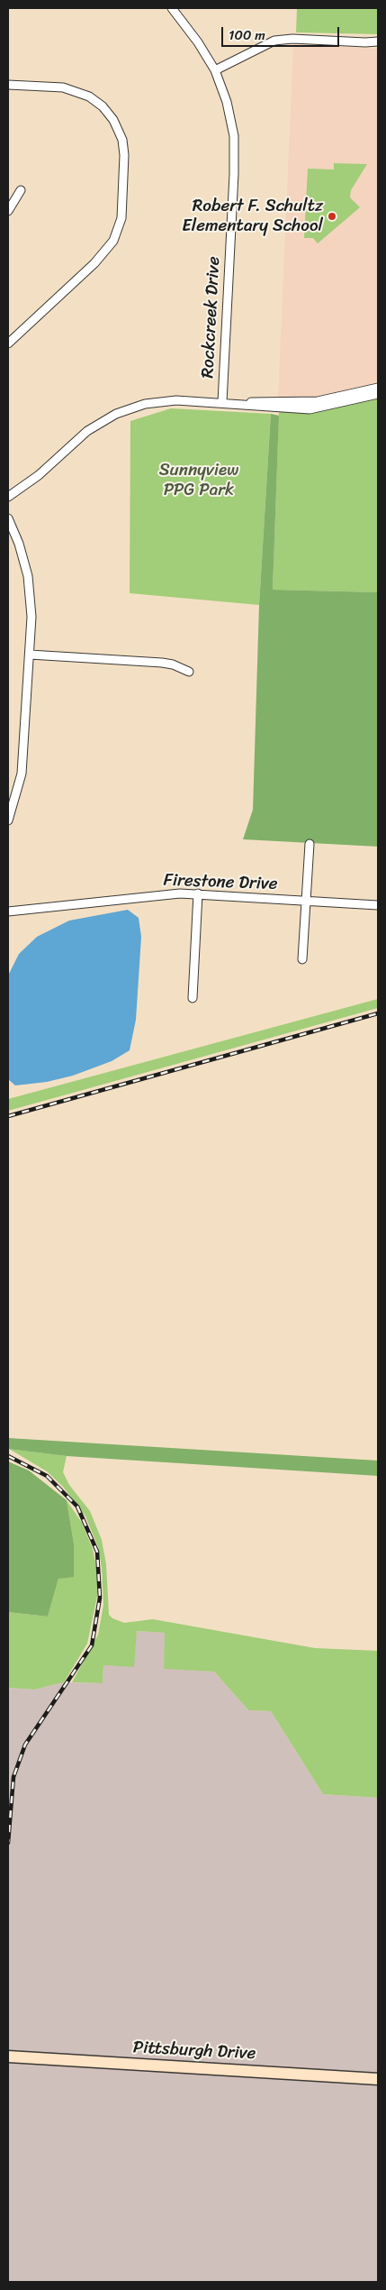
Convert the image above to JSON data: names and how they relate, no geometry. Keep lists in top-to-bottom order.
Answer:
{
  "streets": {
    "street": ["Rockcreek Drive", "Firestone Drive", "Pittsburgh Drive"]
  },
  "parks": ["Sunnyview PPG Park"],
  "places": ["Robert F. Schultz Elementary School"],
  "scale_bar": "100 m"
}
